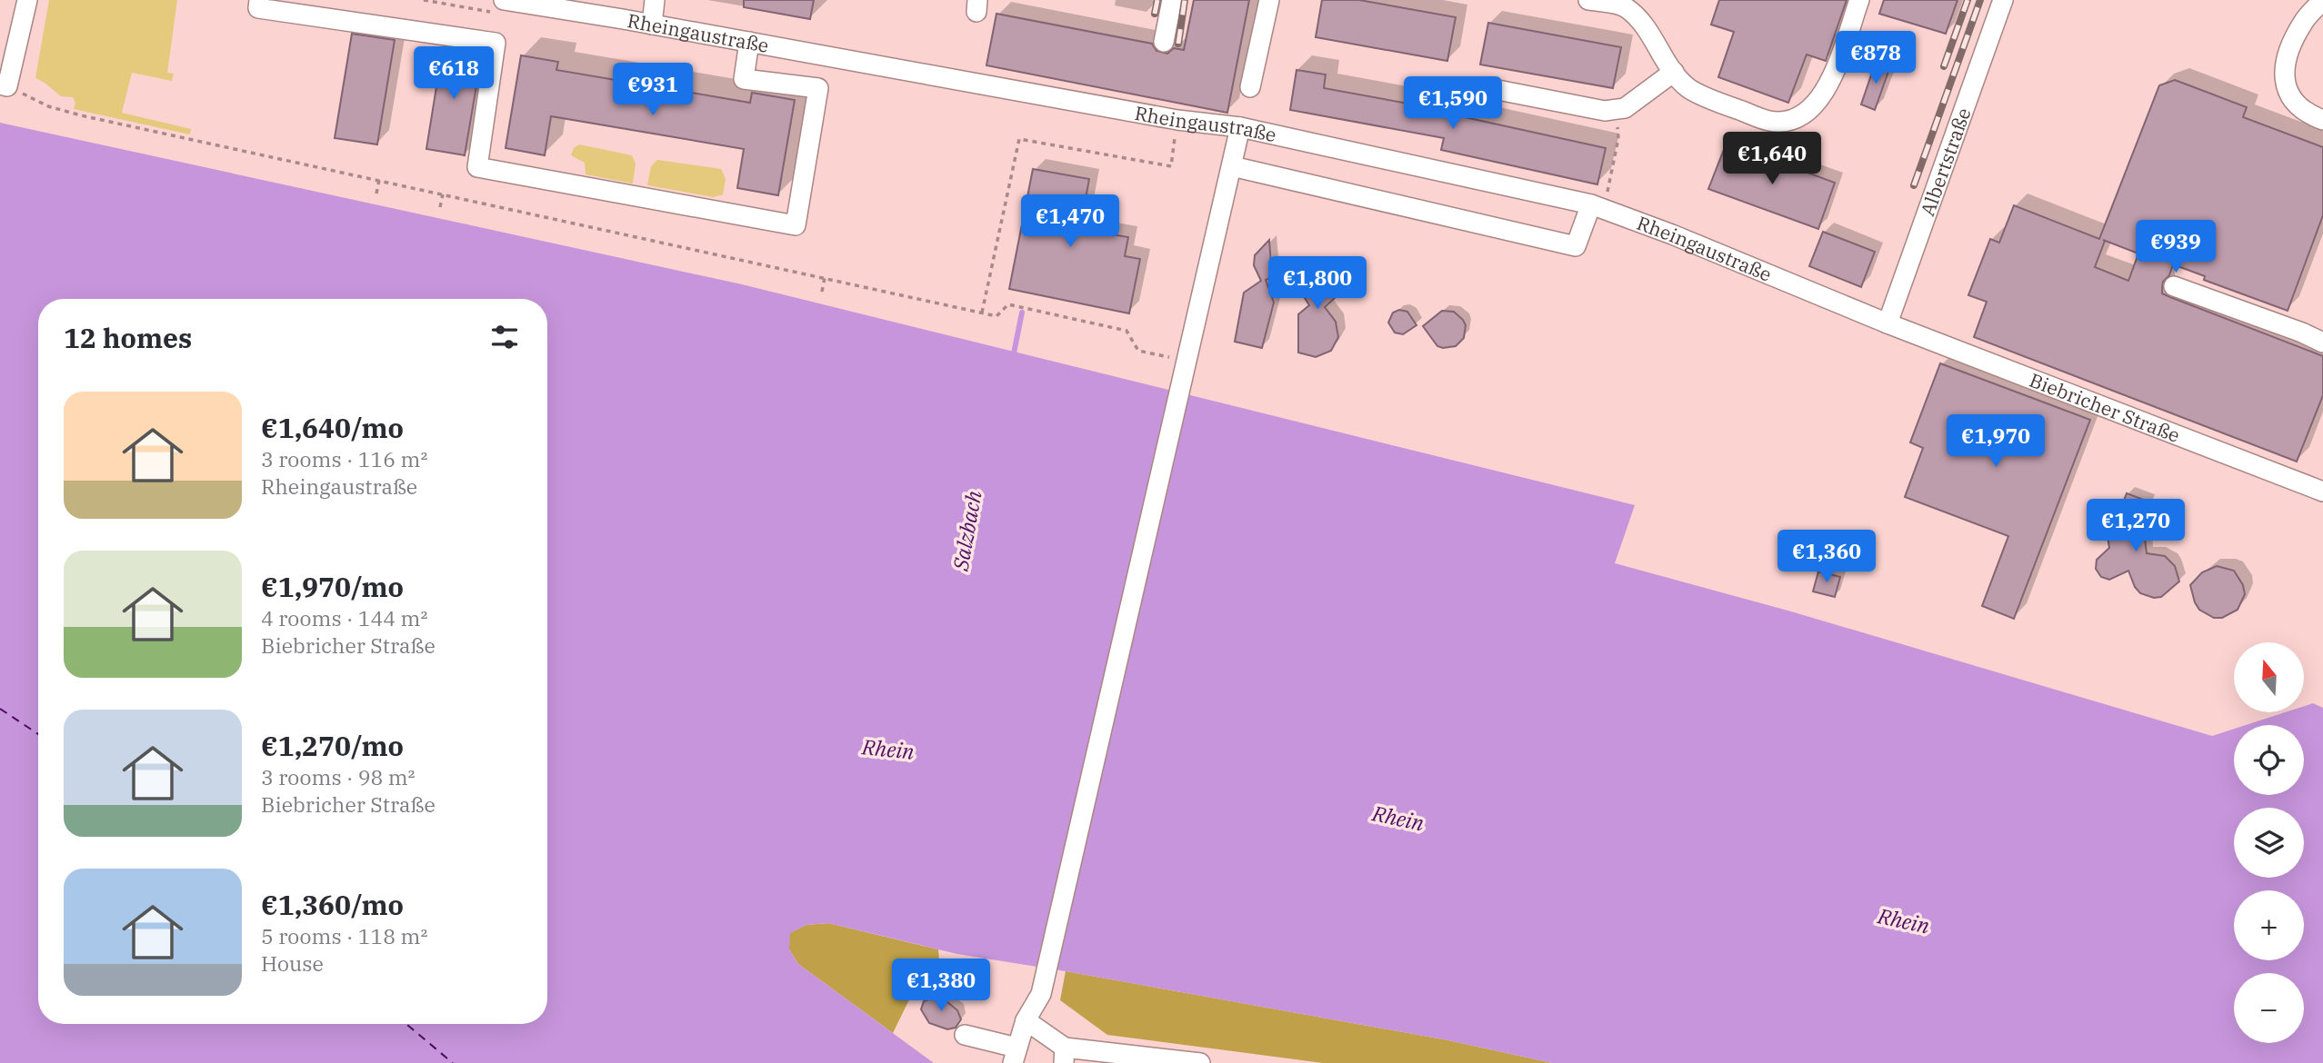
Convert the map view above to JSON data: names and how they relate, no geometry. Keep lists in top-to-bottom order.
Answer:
{
  "streets": {
    "street": ["Rheingaustraße", "Albertstraße", "Biebricher Straße"]
  },
  "crossings": [
    ["Rheingaustraße", "Albertstraße"],
    ["Rheingaustraße", "Biebricher Straße"],
    ["Albertstraße", "Biebricher Straße"]
  ],
  "water": ["Salzbach", "Rhein"],
  "north": "top",
  "page": {
    "price": [
      "€878",
      "€618",
      "€931",
      "€1,590",
      "€1,640",
      "€1,470",
      "€939",
      "€1,800",
      "€1,970",
      "€1,270",
      "€1,360",
      "€1,380"
    ],
    "heading": "12 homes",
    "list": [
      {
        "name": "€1,640/mo",
        "note": "3 rooms · 116 m² · Rheingaustraße"
      },
      {
        "name": "€1,970/mo",
        "note": "4 rooms · 144 m² · Biebricher Straße"
      },
      {
        "name": "€1,270/mo",
        "note": "3 rooms · 98 m² · Biebricher Straße"
      },
      {
        "name": "€1,360/mo",
        "note": "5 rooms · 118 m² · House"
      }
    ],
    "map_buttons": ["+", "−"]
  }
}
